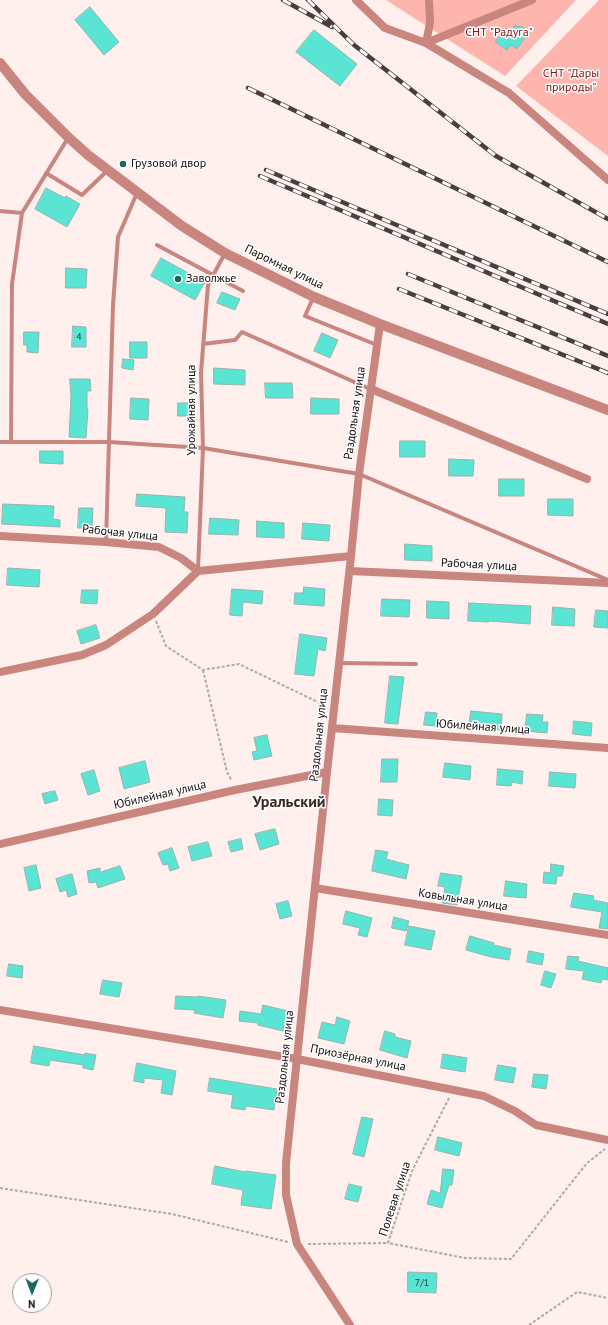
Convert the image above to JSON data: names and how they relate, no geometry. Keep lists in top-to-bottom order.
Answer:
{
  "streets": {
    "street": [
      "Паромная улица",
      "Раздольная улица",
      "Рабочая улица",
      "Юбилейная улица",
      "Ковыльная улица",
      "Приозёрная улица"
    ],
    "lane": ["Урожайная улица"],
    "path": ["Полевая улица"]
  },
  "crossings": [
    ["Паромная улица", "Урожайная улица"],
    ["Паромная улица", "Раздольная улица"],
    ["Урожайная улица", "Рабочая улица"],
    ["Раздольная улица", "Рабочая улица"],
    ["Раздольная улица", "Юбилейная улица"],
    ["Раздольная улица", "Ковыльная улица"],
    ["Раздольная улица", "Приозёрная улица"],
    ["Приозёрная улица", "Полевая улица"]
  ],
  "districts": ["Уральский"],
  "parks": ["СНТ \"Радуга\"", "СНТ \"Дары природы\""],
  "places": ["Грузовой двор", "Заволжье"],
  "house_numbers": ["4", "7/1"],
  "north": "bottom"
}
